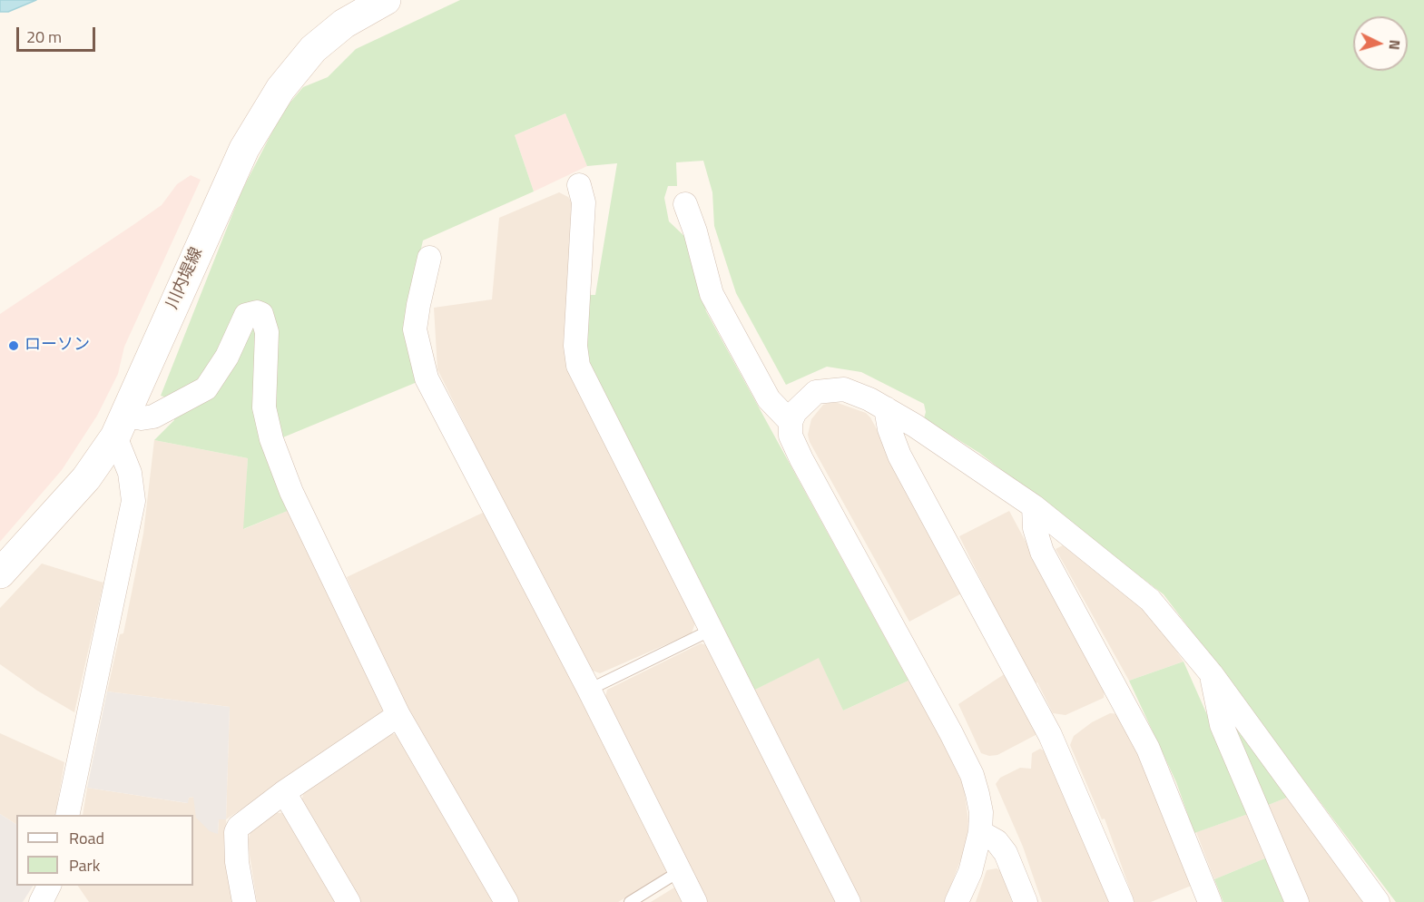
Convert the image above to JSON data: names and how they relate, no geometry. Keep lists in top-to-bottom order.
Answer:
{
  "streets": {
    "main road": ["川内堤線"]
  },
  "places": ["ローソン"],
  "legend": ["Road", "Park"],
  "scale_bar": "20 m",
  "north": "right"
}
